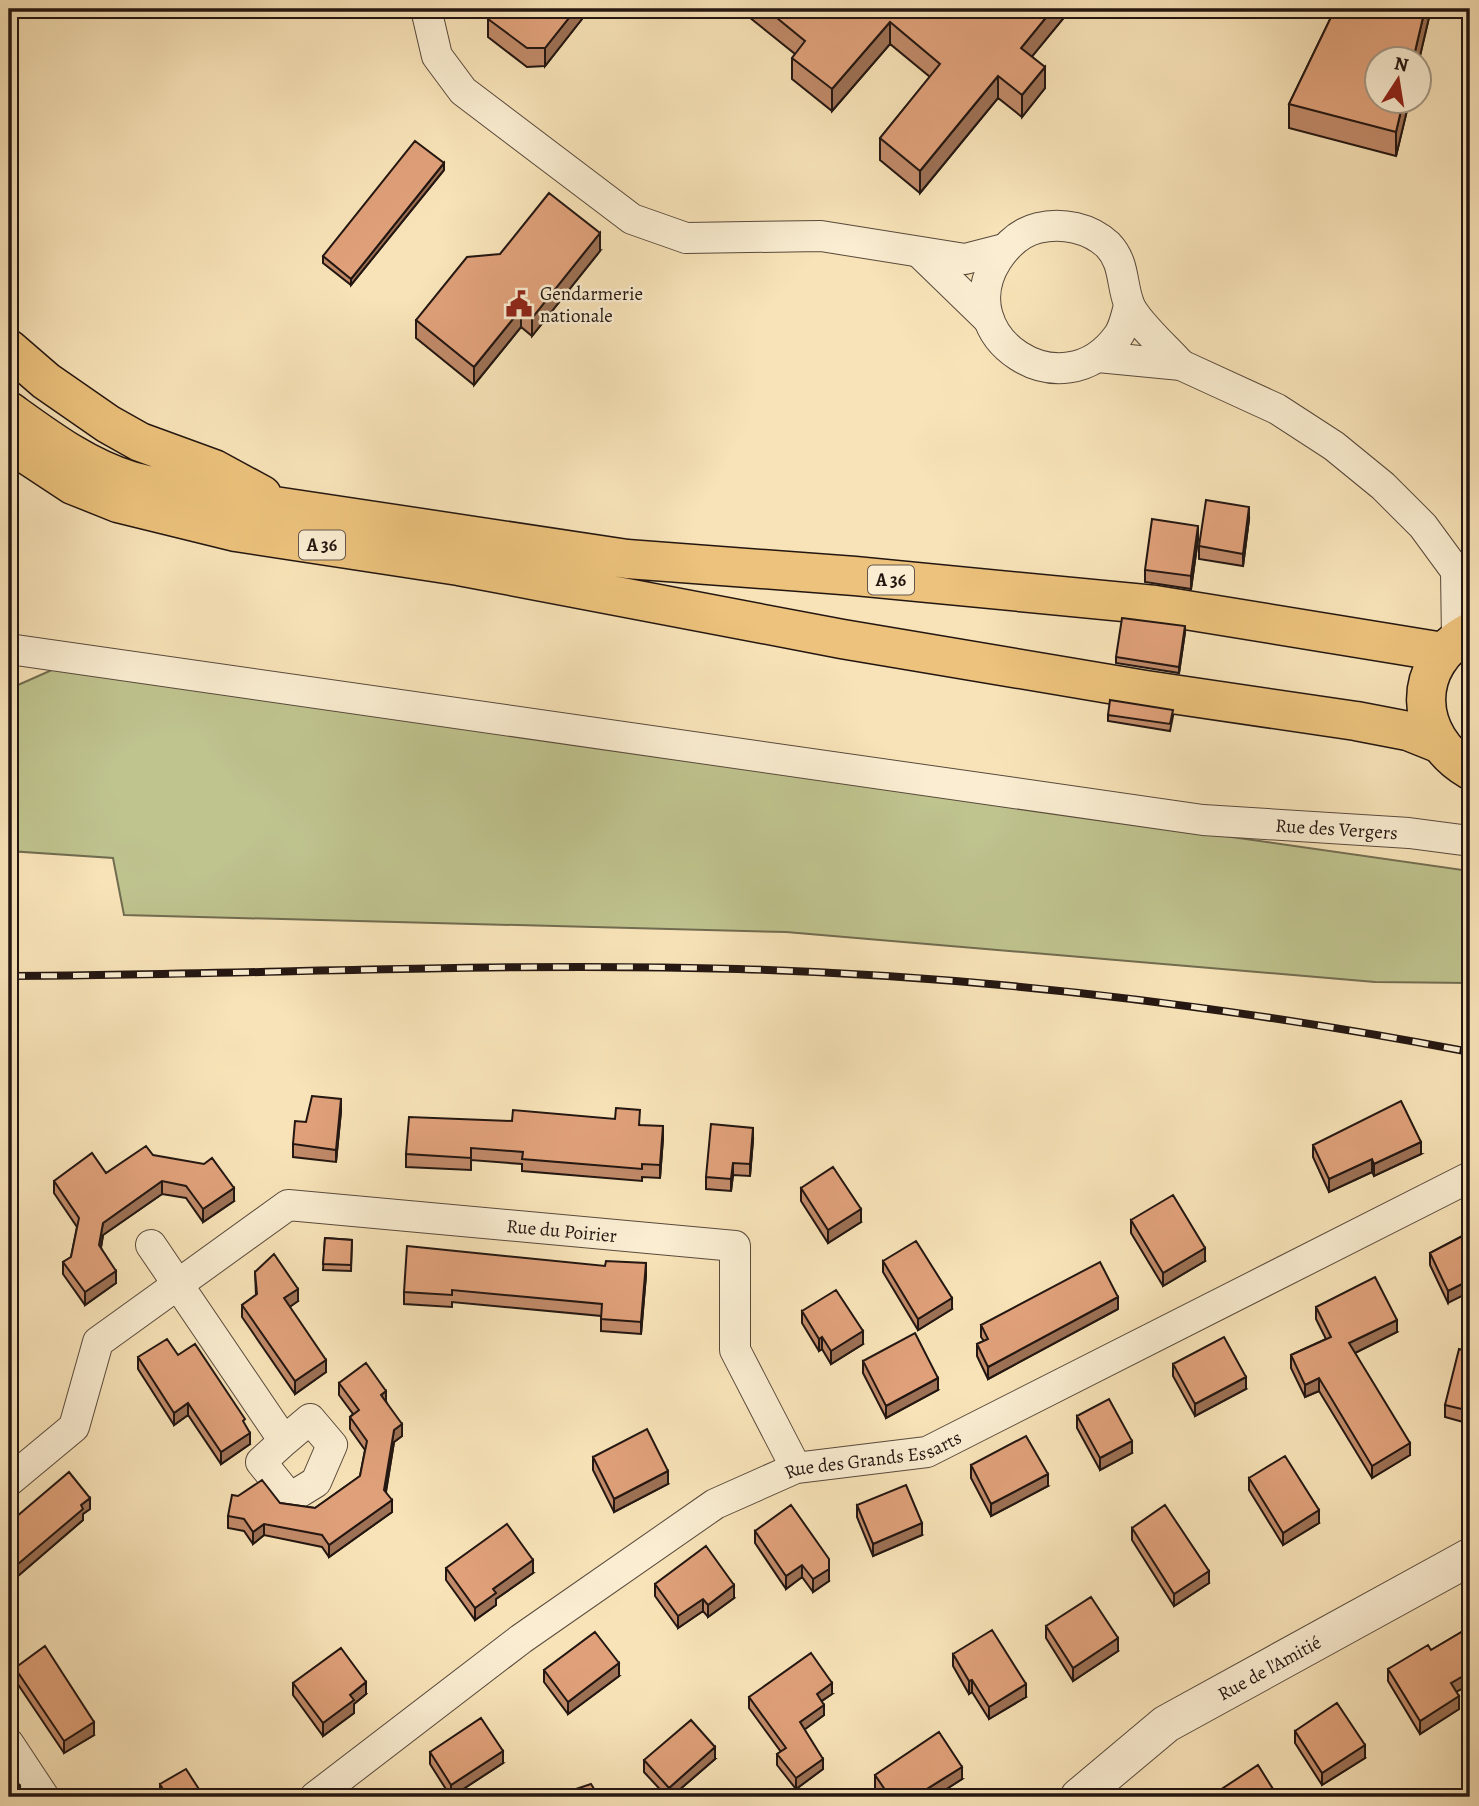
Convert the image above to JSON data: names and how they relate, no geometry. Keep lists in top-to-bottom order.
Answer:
{
  "streets": {
    "main road": ["A 36"],
    "street": [
      "Rue des Vergers",
      "Rue du Poirier",
      "Rue des Grands Essarts",
      "Rue de l'Amitié"
    ]
  },
  "crossings": [
    ["Rue du Poirier", "Rue des Grands Essarts"]
  ],
  "places": {
    "public building": ["Gendarmerie nationale"]
  },
  "north": "top"
}
